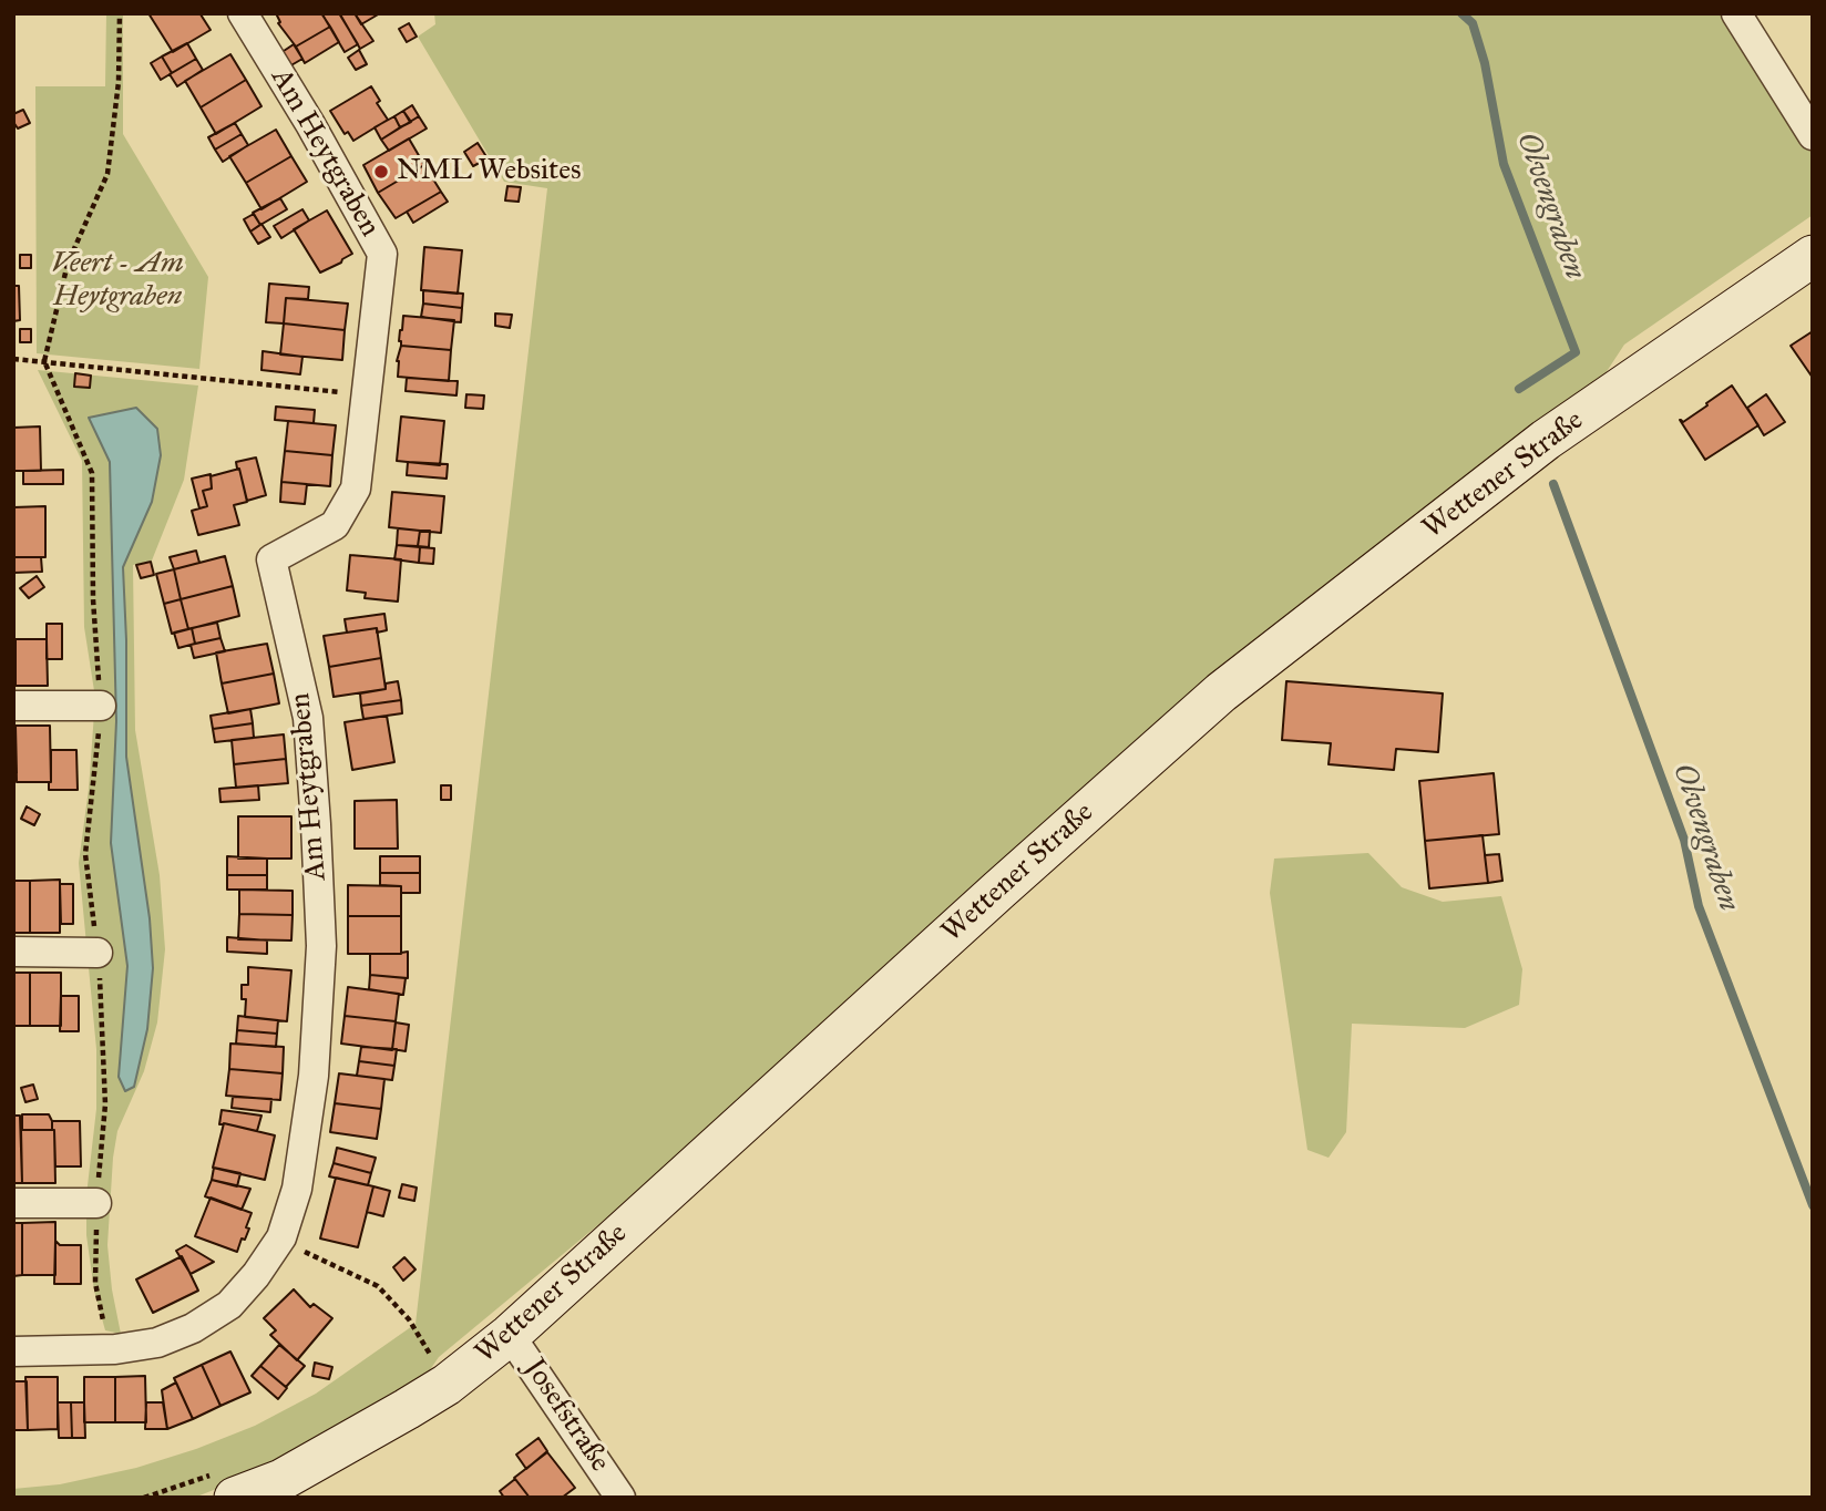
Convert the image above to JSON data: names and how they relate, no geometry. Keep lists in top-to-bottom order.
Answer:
{
  "streets": {
    "street": ["Am Heytgraben", "Wettener Straße", "Josefstraße"]
  },
  "crossings": [
    ["Wettener Straße", "Josefstraße"]
  ],
  "water": ["Olvengraben"],
  "parks": ["Veert - Am Heytgraben"],
  "places": ["NML Websites"]
}
